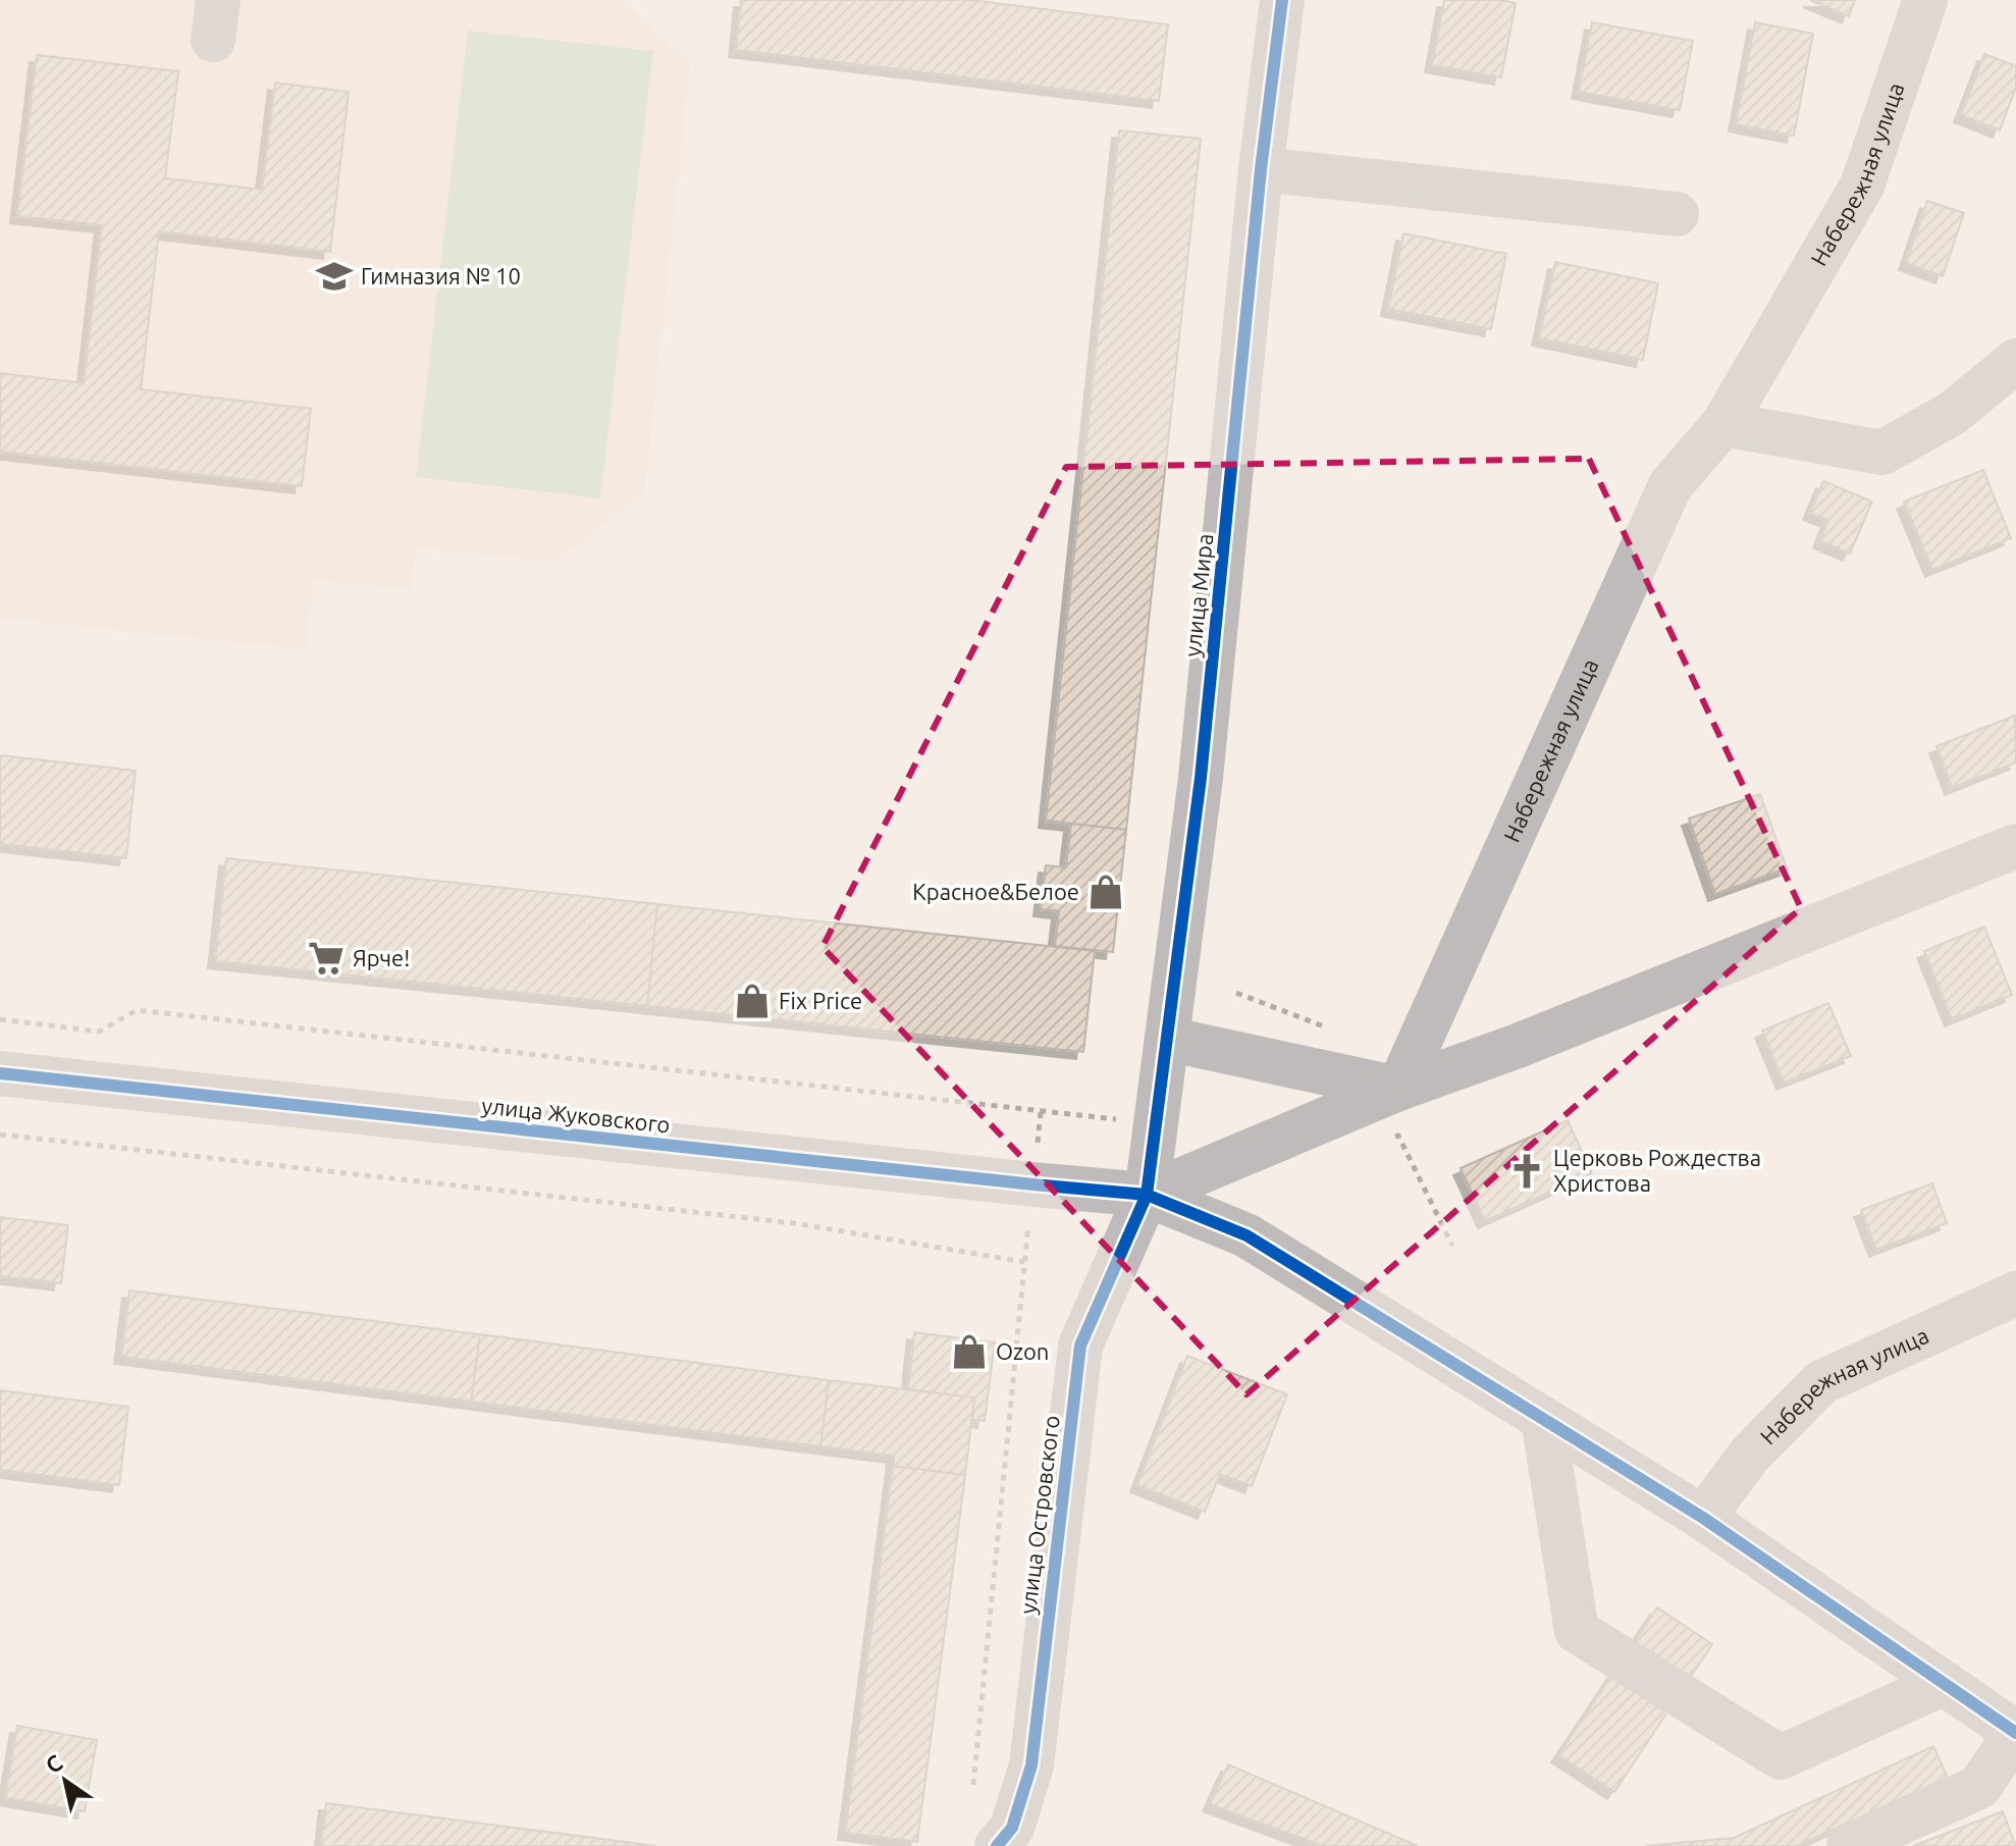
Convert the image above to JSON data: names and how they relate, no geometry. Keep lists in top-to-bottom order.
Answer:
{
  "streets": {
    "street": [
      "Набережная улица",
      "улица Мира",
      "улица Жуковского",
      "улица Островского"
    ]
  },
  "crossings": [
    ["улица Мира", "улица Жуковского"],
    ["улица Мира", "улица Островского"],
    ["улица Жуковского", "улица Островского"]
  ],
  "places": {
    "school or university": ["Гимназия № 10"],
    "shop": ["Красное&Белое", "Fix Price", "Ozon"],
    "supermarket": ["Ярче!"],
    "church": ["Церковь Рождества Христова"]
  },
  "north": "top left"
}
